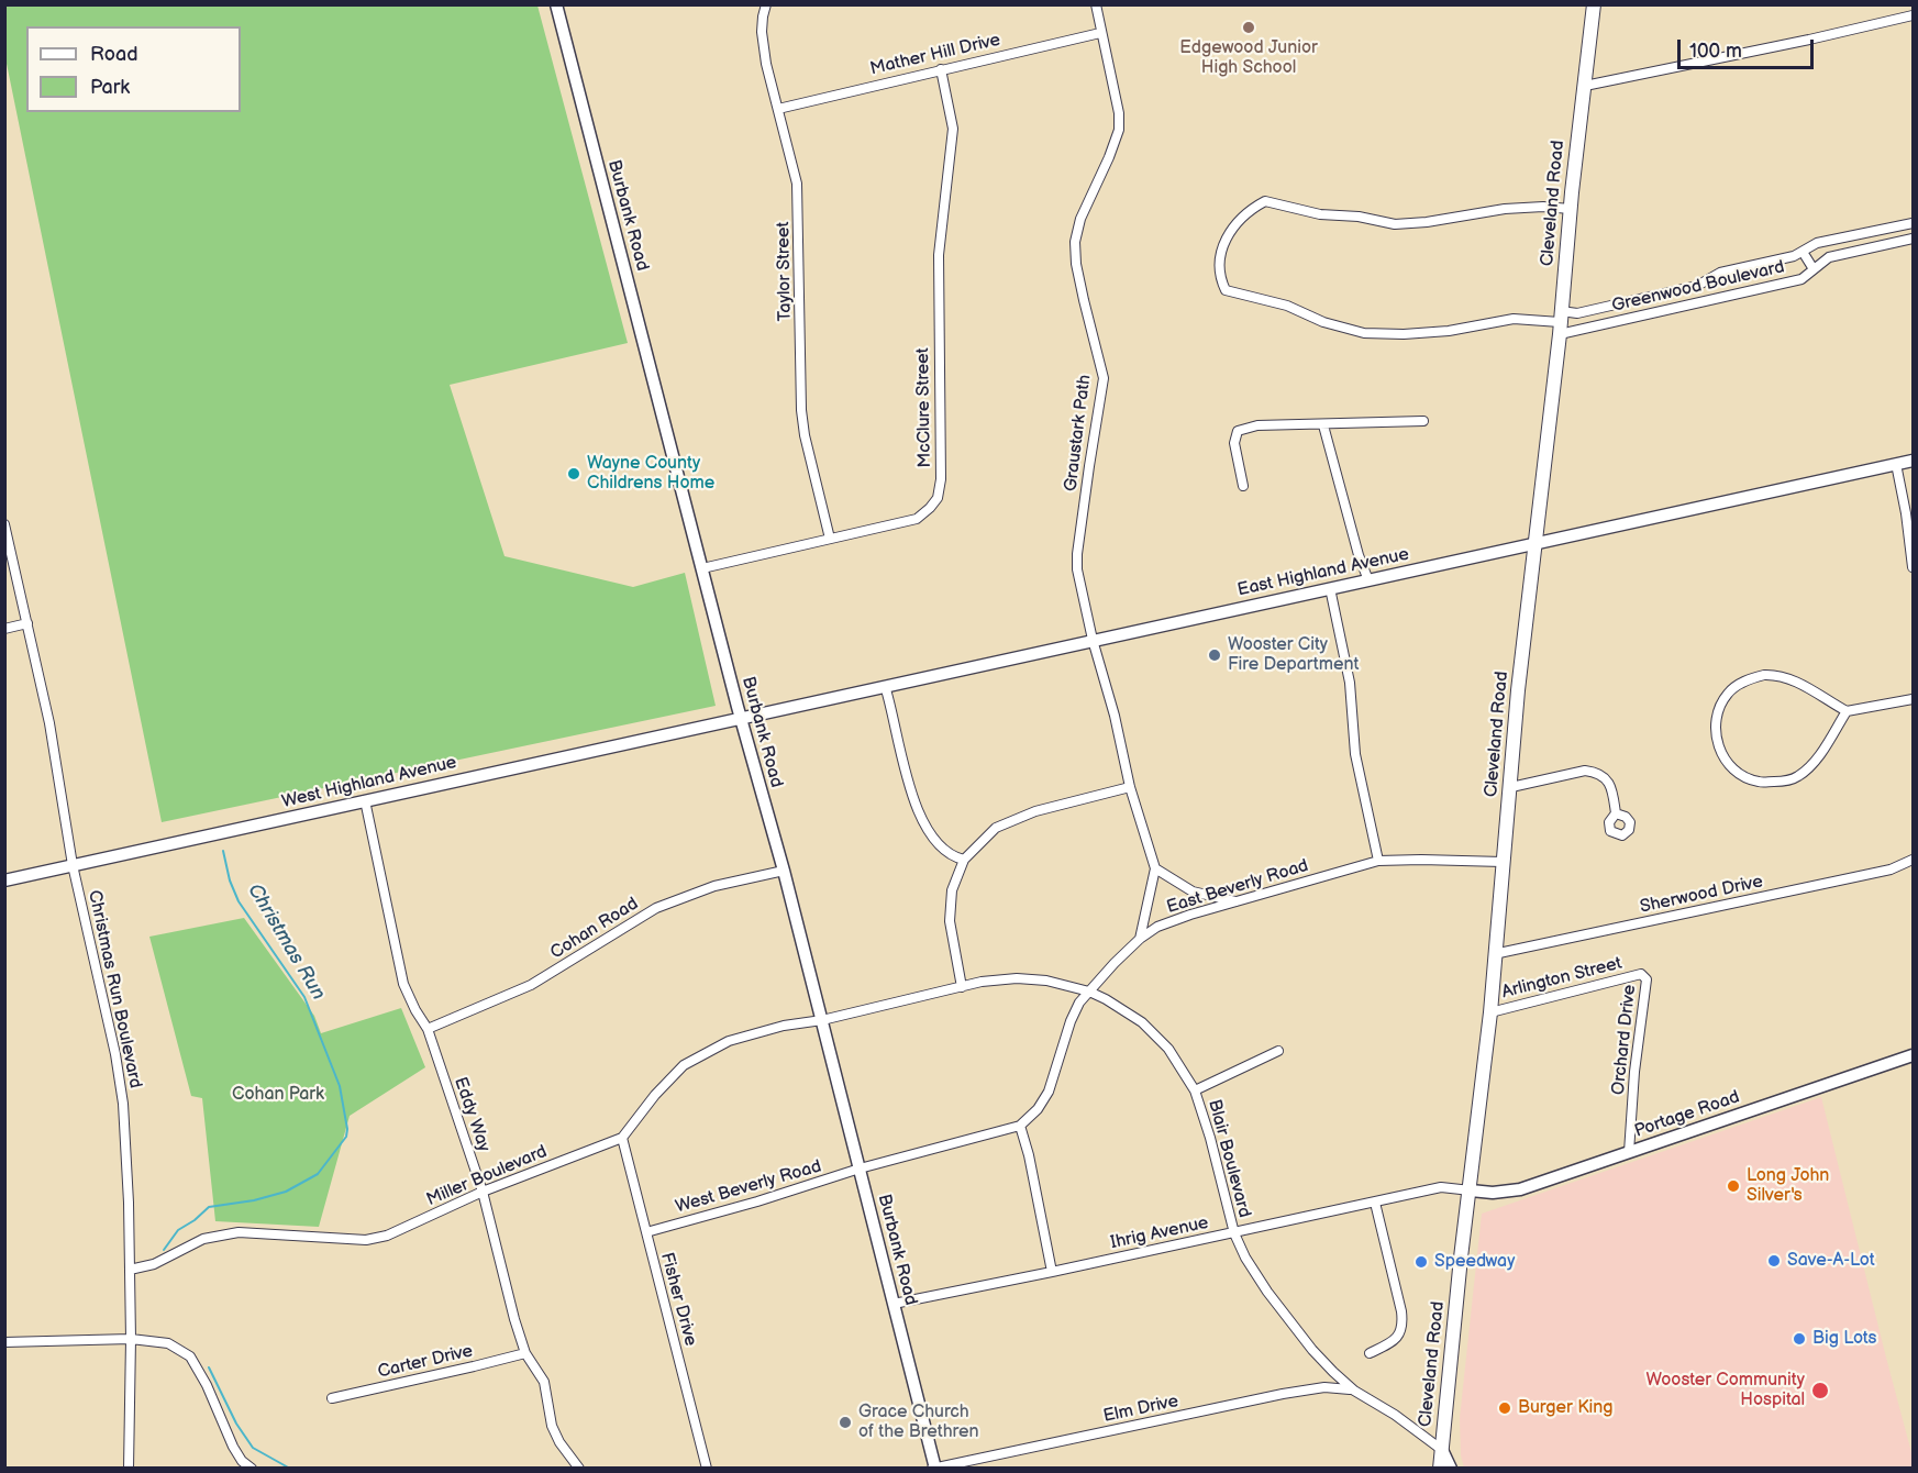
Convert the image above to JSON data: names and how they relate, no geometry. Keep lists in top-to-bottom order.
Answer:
{
  "streets": {
    "main road": ["Cleveland Road"],
    "street": [
      "Mather Hill Drive",
      "Burbank Road",
      "Taylor Street",
      "Greenwood Boulevard",
      "McClure Street",
      "Graustark Path",
      "East Highland Avenue",
      "West Highland Avenue",
      "East Beverly Road",
      "Sherwood Drive",
      "Cohan Road",
      "Arlington Street",
      "Christmas Run Boulevard",
      "Orchard Drive",
      "Eddy Way",
      "Portage Road",
      "Blair Boulevard",
      "Miller Boulevard",
      "West Beverly Road",
      "Ihrig Avenue",
      "Fisher Drive",
      "Carter Drive",
      "Elm Drive"
    ]
  },
  "crossings": [
    ["Mather Hill Drive", "Taylor Street"],
    ["Mather Hill Drive", "McClure Street"],
    ["Mather Hill Drive", "Graustark Path"],
    ["Cleveland Road", "Greenwood Boulevard"],
    ["Cleveland Road", "East Highland Avenue"],
    ["Cleveland Road", "East Beverly Road"],
    ["Cleveland Road", "Sherwood Drive"],
    ["Cleveland Road", "Arlington Street"],
    ["Cleveland Road", "Portage Road"],
    ["Cleveland Road", "Blair Boulevard"],
    ["Cleveland Road", "Ihrig Avenue"],
    ["Burbank Road", "McClure Street"],
    ["Burbank Road", "East Highland Avenue"],
    ["Burbank Road", "West Highland Avenue"],
    ["Burbank Road", "Cohan Road"],
    ["Burbank Road", "Blair Boulevard"],
    ["Burbank Road", "West Beverly Road"],
    ["Burbank Road", "Ihrig Avenue"],
    ["Burbank Road", "Elm Drive"],
    ["Taylor Street", "McClure Street"],
    ["Graustark Path", "East Highland Avenue"],
    ["Graustark Path", "East Beverly Road"],
    ["East Highland Avenue", "West Highland Avenue"],
    ["West Highland Avenue", "Christmas Run Boulevard"],
    ["West Highland Avenue", "Eddy Way"],
    ["East Beverly Road", "Blair Boulevard"],
    ["Cohan Road", "Eddy Way"],
    ["Arlington Street", "Orchard Drive"],
    ["Christmas Run Boulevard", "Miller Boulevard"],
    ["Orchard Drive", "Portage Road"],
    ["Eddy Way", "Miller Boulevard"],
    ["Eddy Way", "Carter Drive"],
    ["Portage Road", "Ihrig Avenue"],
    ["Blair Boulevard", "Ihrig Avenue"],
    ["Blair Boulevard", "Elm Drive"],
    ["Miller Boulevard", "Fisher Drive"],
    ["West Beverly Road", "Fisher Drive"]
  ],
  "water": ["Christmas Run"],
  "parks": ["Cohan Park"],
  "places": [
    "Edgewood Junior High School",
    "Wayne County Childrens Home",
    "Wooster City Fire Department",
    "Long John Silver's",
    "Save-A-Lot",
    "Speedway",
    "Big Lots",
    "Wooster Community Hospital",
    "Burger King",
    "Grace Church of the Brethren"
  ],
  "legend": ["Road", "Park"],
  "scale_bar": "100 m"
}
